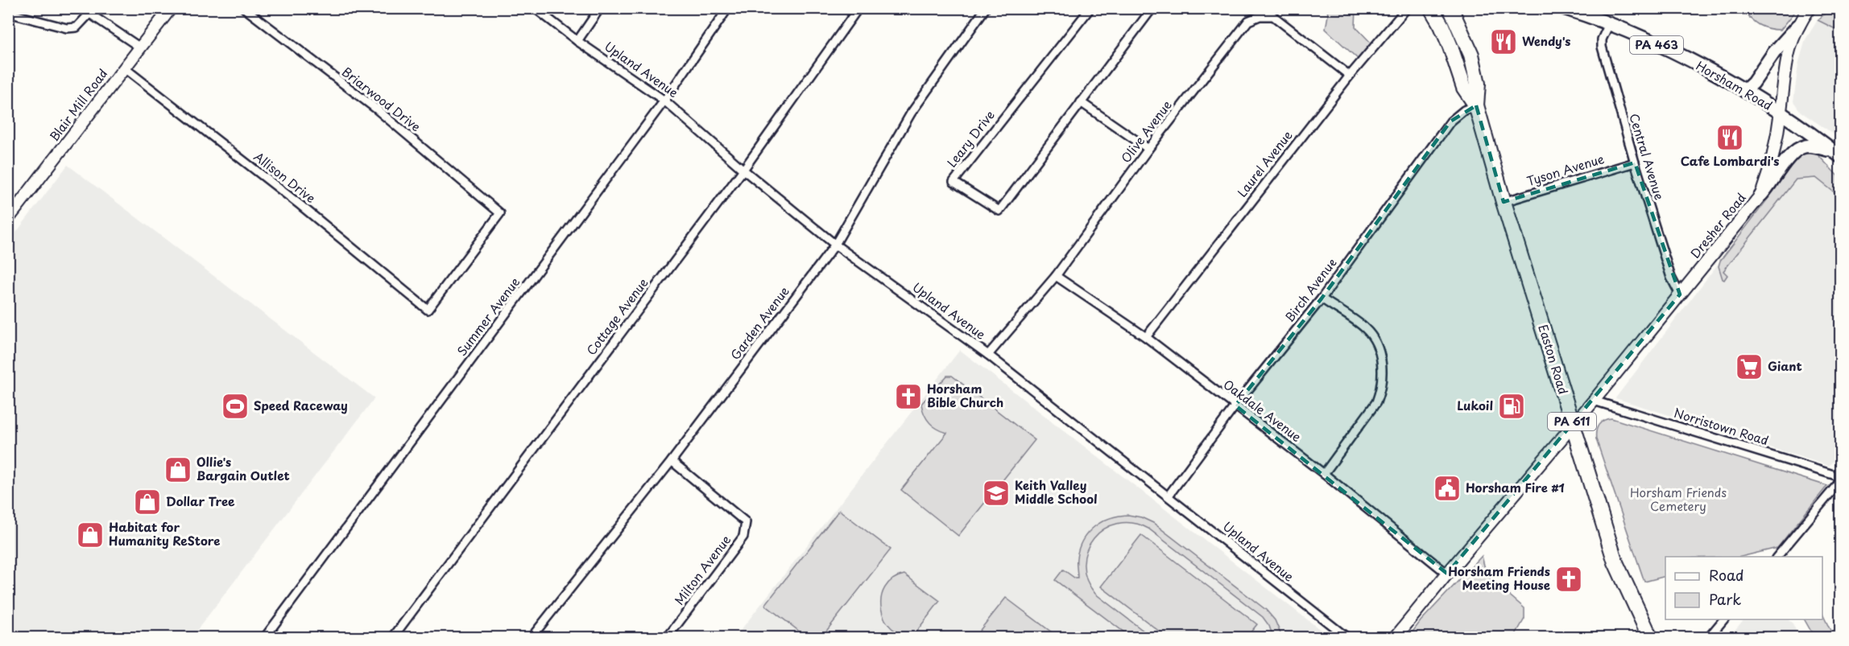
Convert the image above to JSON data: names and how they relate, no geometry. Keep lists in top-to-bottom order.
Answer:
{
  "streets": {
    "highway": ["Easton Road", "PA 611"],
    "main road": [
      "PA 463",
      "Horsham Road",
      "Blair Mill Road",
      "Dresher Road"
    ],
    "street": [
      "Upland Avenue",
      "Briarwood Drive",
      "Olive Avenue",
      "Leary Drive",
      "Central Avenue",
      "Laurel Avenue",
      "Tyson Avenue",
      "Allison Drive",
      "Birch Avenue",
      "Summer Avenue",
      "Cottage Avenue",
      "Garden Avenue",
      "Oakdale Avenue",
      "Norristown Road",
      "Milton Avenue"
    ]
  },
  "crossings": [
    ["Upland Avenue", "Olive Avenue"],
    ["Upland Avenue", "Birch Avenue"],
    ["Upland Avenue", "Summer Avenue"],
    ["Upland Avenue", "Cottage Avenue"],
    ["Upland Avenue", "Garden Avenue"],
    ["Horsham Road", "Central Avenue"],
    ["Horsham Road", "Dresher Road"],
    ["Briarwood Drive", "Allison Drive"],
    ["Blair Mill Road", "Allison Drive"],
    ["Olive Avenue", "Laurel Avenue"],
    ["Olive Avenue", "Oakdale Avenue"],
    ["Central Avenue", "Tyson Avenue"],
    ["Central Avenue", "Dresher Road"],
    ["Laurel Avenue", "Oakdale Avenue"],
    ["Tyson Avenue", "Easton Road"],
    ["Dresher Road", "Easton Road"],
    ["Dresher Road", "Oakdale Avenue"],
    ["Dresher Road", "Norristown Road"],
    ["Birch Avenue", "Easton Road"],
    ["Birch Avenue", "Oakdale Avenue"],
    ["Garden Avenue", "Milton Avenue"]
  ],
  "parks": ["Horsham Friends Cemetery"],
  "places": {
    "restaurant": ["Wendy's", "Cafe Lombardi's"],
    "supermarket": ["Giant"],
    "church": ["Horsham Bible Church", "Horsham Friends Meeting House"],
    "sports": ["Speed Raceway"],
    "fuel station": ["Lukoil"],
    "shop": ["Ollie's Bargain Outlet", "Dollar Tree", "Habitat for Humanity ReStore"],
    "public building": ["Horsham Fire #1"],
    "school or university": ["Keith Valley Middle School"]
  },
  "legend": ["Road", "Park"]
}
